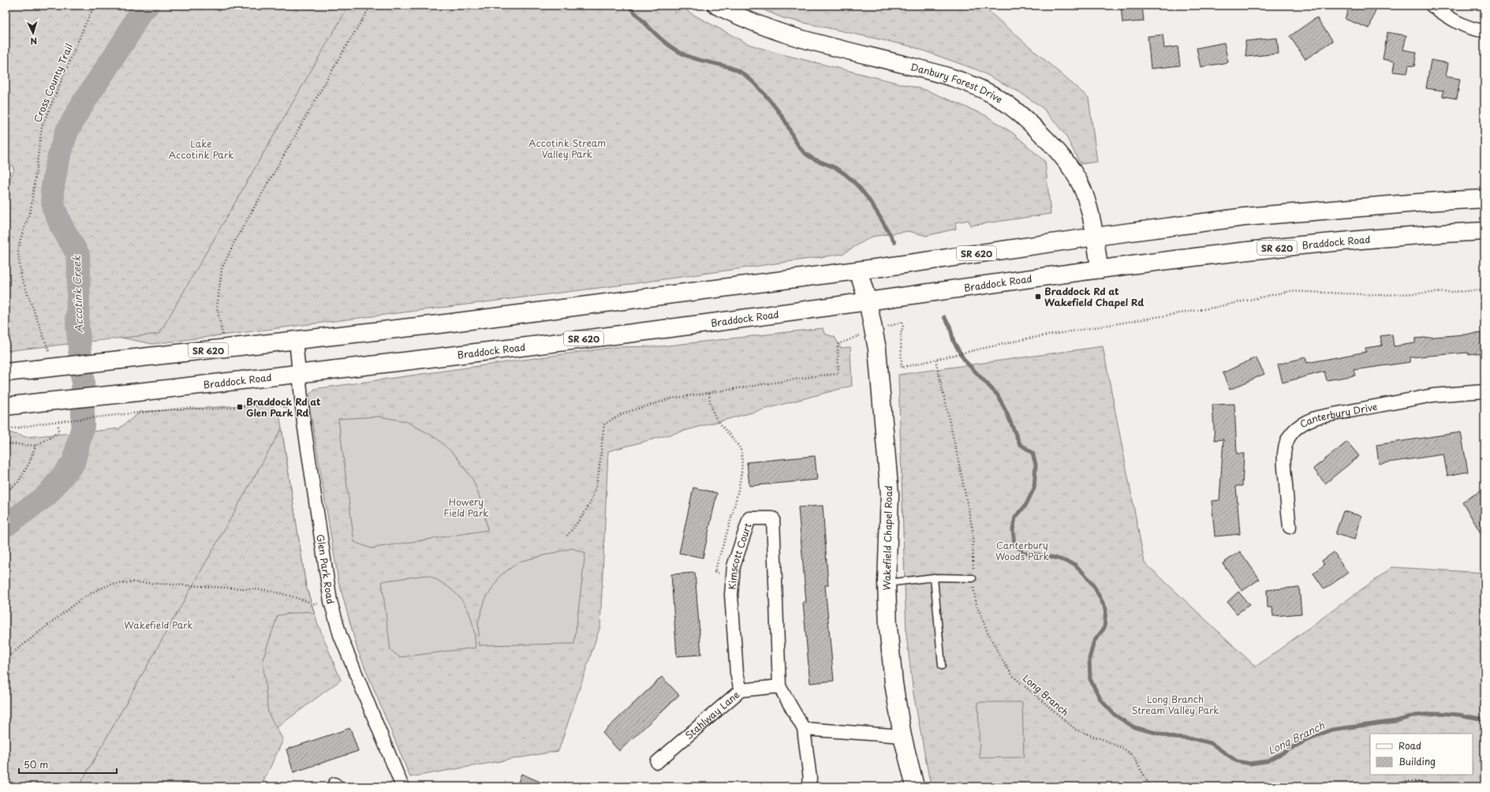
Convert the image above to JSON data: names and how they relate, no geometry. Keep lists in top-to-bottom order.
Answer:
{
  "streets": {
    "main road": ["Braddock Road", "SR 620", "Wakefield Chapel Road"],
    "street": [
      "Danbury Forest Drive",
      "Canterbury Drive",
      "Kimscott Court",
      "Glen Park Road",
      "Stahlway Lane"
    ],
    "path": ["Cross County Trail", "Long Branch"]
  },
  "crossings": [
    ["Danbury Forest Drive", "Braddock Road"],
    ["Danbury Forest Drive", "SR 620"],
    ["Braddock Road", "Wakefield Chapel Road"],
    ["Braddock Road", "Glen Park Road"],
    ["SR 620", "Wakefield Chapel Road"],
    ["SR 620", "Glen Park Road"],
    ["Kimscott Court", "Stahlway Lane"]
  ],
  "water": ["Accotink Creek", "Long Branch"],
  "parks": [
    "Accotink Stream Valley Park",
    "Lake Accotink Park",
    "Howery Field Park",
    "Canterbury Woods Park",
    "Wakefield Park",
    "Long Branch Stream Valley Park"
  ],
  "places": {
    "transit": ["Braddock Rd at Wakefield Chapel Rd", "Braddock Rd at Glen Park Rd"]
  },
  "legend": ["Road", "Building"],
  "scale_bar": "50 m",
  "north": "bottom"
}
